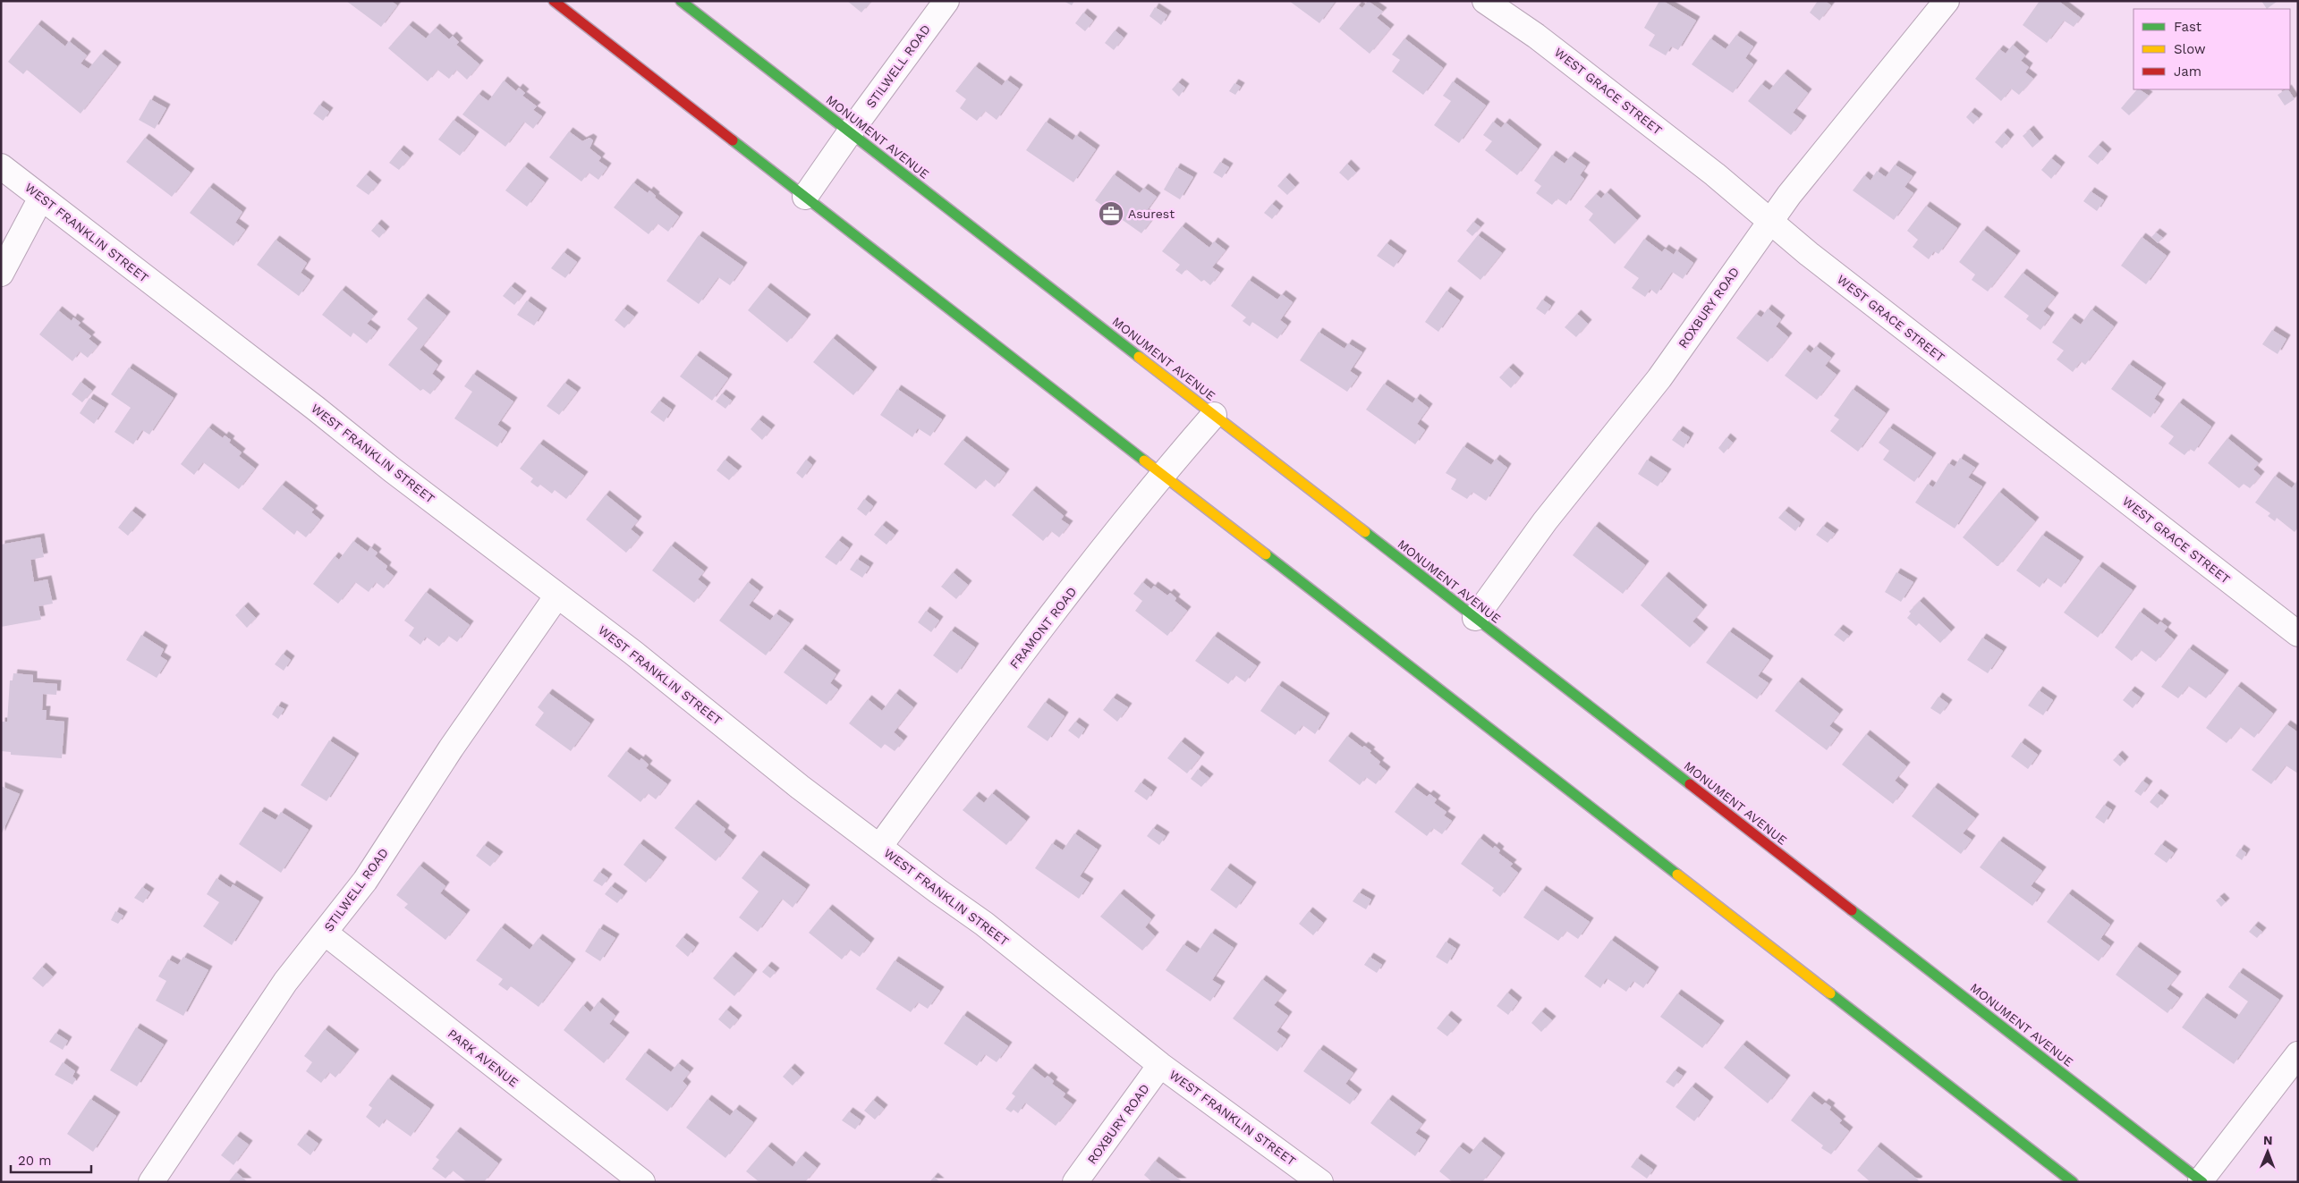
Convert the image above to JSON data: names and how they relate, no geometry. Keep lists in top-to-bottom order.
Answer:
{
  "streets": {
    "street": [
      "STILWELL ROAD",
      "WEST GRACE STREET",
      "MONUMENT AVENUE",
      "WEST FRANKLIN STREET",
      "ROXBURY ROAD",
      "FRAMONT ROAD",
      "PARK AVENUE"
    ]
  },
  "crossings": [
    ["STILWELL ROAD", "MONUMENT AVENUE"],
    ["STILWELL ROAD", "WEST FRANKLIN STREET"],
    ["STILWELL ROAD", "PARK AVENUE"],
    ["WEST GRACE STREET", "ROXBURY ROAD"],
    ["MONUMENT AVENUE", "ROXBURY ROAD"],
    ["MONUMENT AVENUE", "FRAMONT ROAD"],
    ["WEST FRANKLIN STREET", "ROXBURY ROAD"],
    ["WEST FRANKLIN STREET", "FRAMONT ROAD"]
  ],
  "places": {
    "office": ["Asurest"]
  },
  "legend": ["Fast", "Slow", "Jam"],
  "scale_bar": "20 m",
  "north": "top"
}
